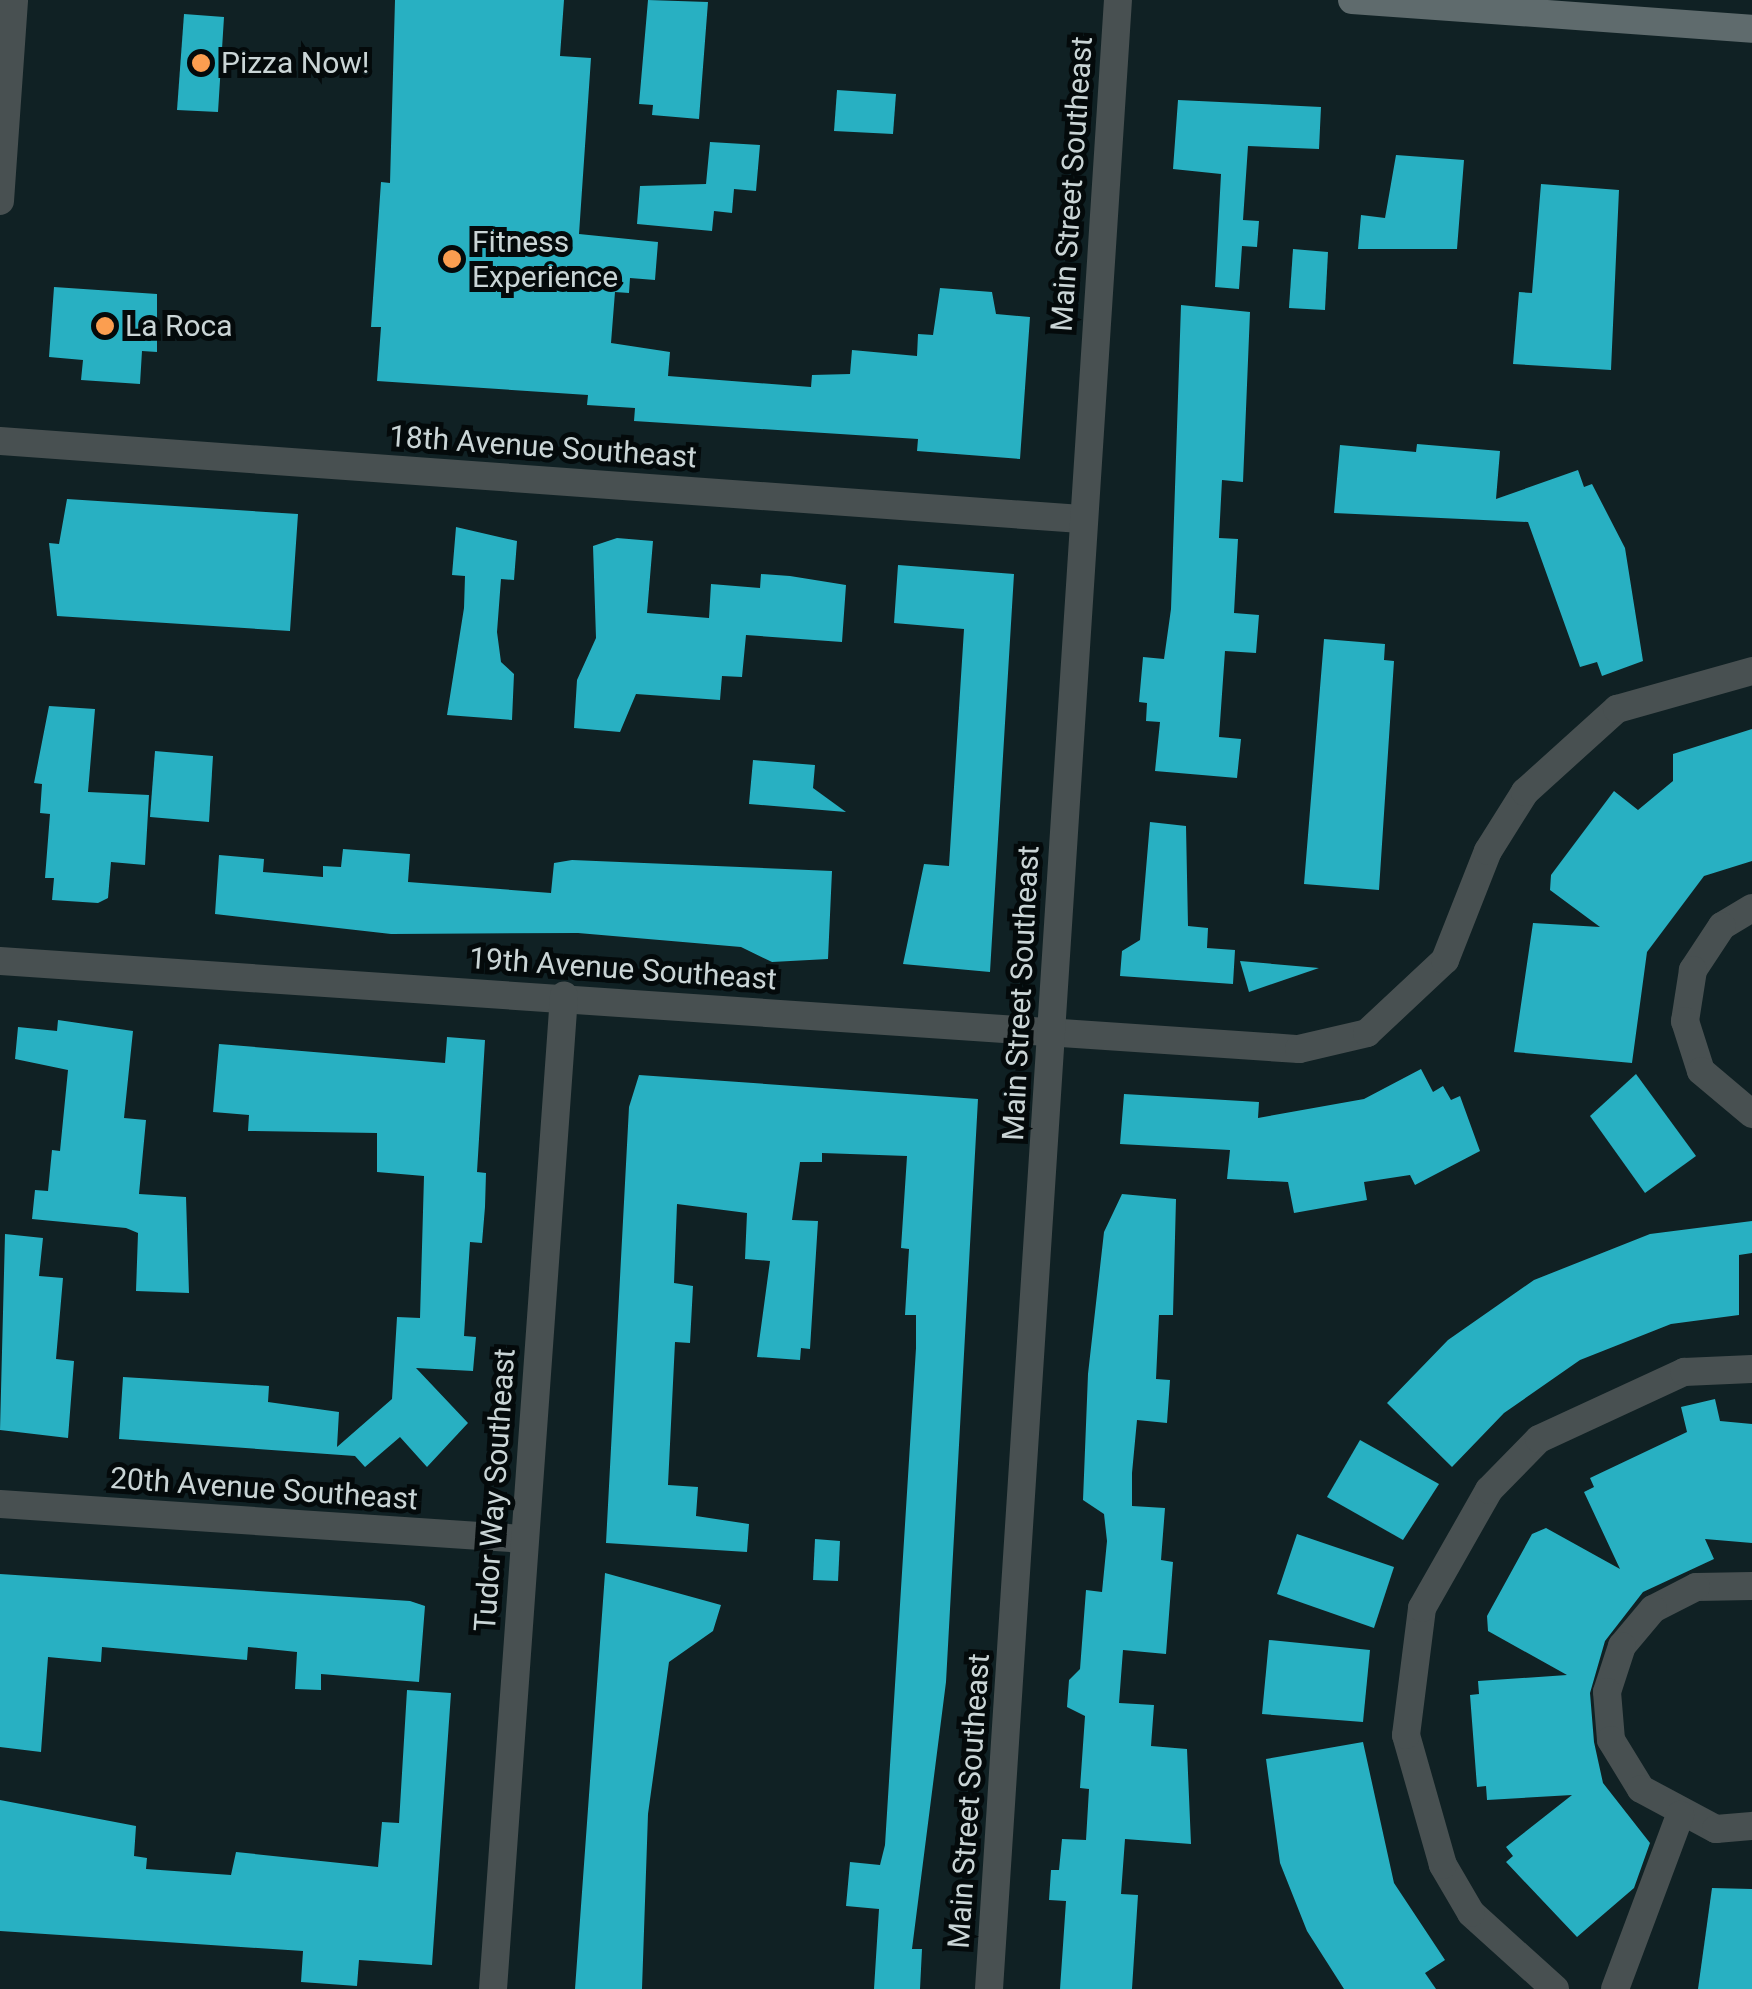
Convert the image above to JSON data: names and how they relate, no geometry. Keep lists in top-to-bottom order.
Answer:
{
  "streets": {
    "street": [
      "Main Street Southeast",
      "18th Avenue Southeast",
      "19th Avenue Southeast",
      "20th Avenue Southeast",
      "Tudor Way Southeast"
    ]
  },
  "crossings": [
    ["Main Street Southeast", "18th Avenue Southeast"],
    ["Main Street Southeast", "19th Avenue Southeast"],
    ["19th Avenue Southeast", "Tudor Way Southeast"],
    ["20th Avenue Southeast", "Tudor Way Southeast"]
  ],
  "places": ["Pizza Now!", "Fitness Experience", "La Roca"]
}
